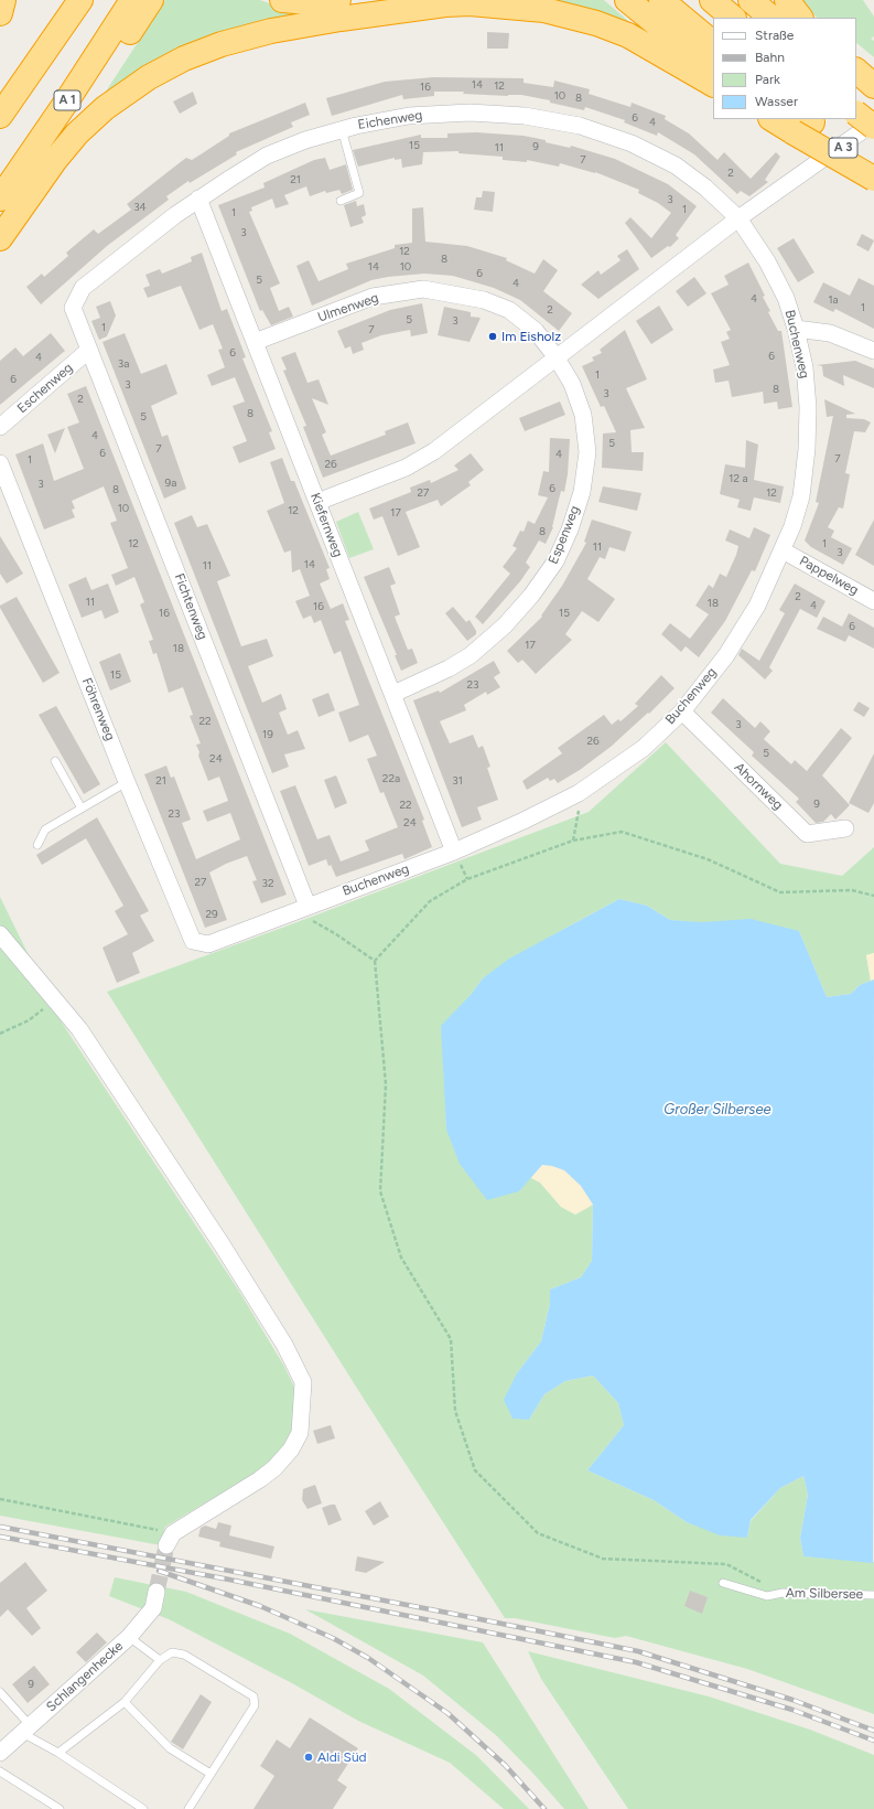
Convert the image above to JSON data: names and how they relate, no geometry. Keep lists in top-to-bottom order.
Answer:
{
  "streets": {
    "highway": ["A 1", "A 3"],
    "street": [
      "Eichenweg",
      "Ulmenweg",
      "Buchenweg",
      "Eschenweg",
      "Kiefernweg",
      "Espenweg",
      "Pappelweg",
      "Fichtenweg",
      "Föhrenweg",
      "Ahornweg",
      "Schlangenhecke"
    ],
    "lane": ["Am Silbersee"]
  },
  "crossings": [
    ["Eichenweg", "Buchenweg"],
    ["Eichenweg", "Kiefernweg"],
    ["Eichenweg", "Fichtenweg"],
    ["Ulmenweg", "Kiefernweg"],
    ["Ulmenweg", "Espenweg"],
    ["Buchenweg", "Kiefernweg"],
    ["Buchenweg", "Pappelweg"],
    ["Buchenweg", "Fichtenweg"],
    ["Buchenweg", "Föhrenweg"],
    ["Buchenweg", "Ahornweg"],
    ["Eschenweg", "Fichtenweg"],
    ["Kiefernweg", "Espenweg"]
  ],
  "water": ["Großer Silbersee"],
  "places": ["Im Eisholz", "Aldi Süd"],
  "house_numbers": [
    "14",
    "12",
    "16",
    "10",
    "8",
    "6",
    "4",
    "15",
    "9",
    "11",
    "7",
    "2",
    "21",
    "3",
    "34",
    "1",
    "1",
    "3",
    "12",
    "8",
    "14",
    "10",
    "6",
    "5",
    "4",
    "4",
    "1a",
    "1",
    "2",
    "5",
    "3",
    "1",
    "7",
    "6",
    "6",
    "4",
    "3a",
    "1",
    "6",
    "3",
    "8",
    "3",
    "2",
    "8",
    "5",
    "4",
    "5",
    "7",
    "6",
    "4",
    "7",
    "1",
    "26",
    "12 a",
    "9a",
    "3",
    "6",
    "8",
    "27",
    "12",
    "10",
    "12",
    "17",
    "8",
    "12",
    "1",
    "11",
    "3",
    "14",
    "11",
    "2",
    "11",
    "18",
    "4",
    "16",
    "16",
    "15",
    "6",
    "17",
    "18",
    "15",
    "23",
    "22",
    "3",
    "19",
    "26",
    "5",
    "24",
    "22a",
    "21",
    "31",
    "9",
    "22",
    "23",
    "24",
    "27",
    "32",
    "29",
    "9"
  ],
  "legend": [
    "Straße",
    "Bahn",
    "Park",
    "Wasser"
  ]
}
